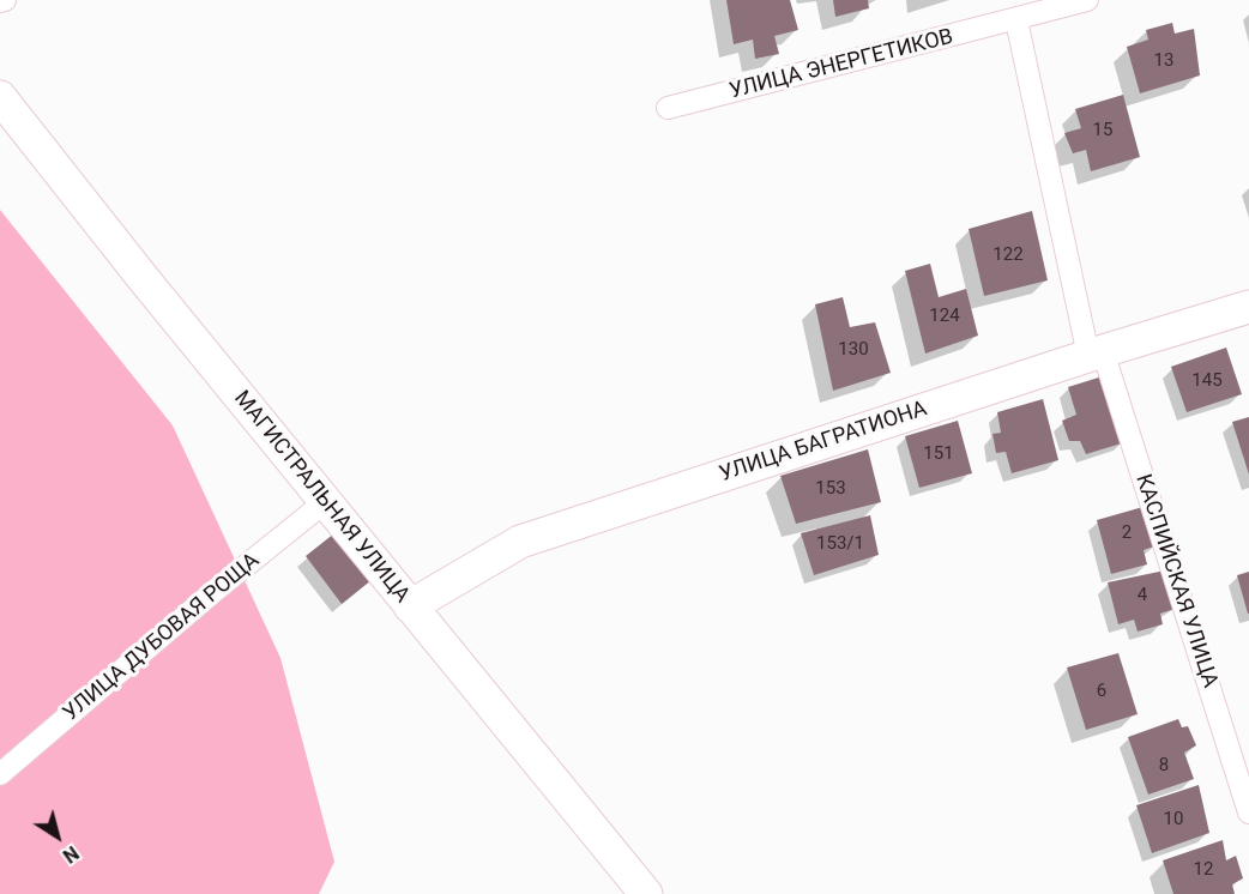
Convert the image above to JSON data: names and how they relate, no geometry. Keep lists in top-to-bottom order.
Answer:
{
  "streets": {
    "main road": ["УЛИЦА БАГРАТИОНА", "МАГИСТРАЛЬНАЯ УЛИЦА"],
    "street": ["УЛИЦА ЭНЕРГЕТИКОВ", "КАСПИЙСКАЯ УЛИЦА", "УЛИЦА ДУБОВАЯ РОЩА"]
  },
  "crossings": [
    ["УЛИЦА БАГРАТИОНА", "МАГИСТРАЛЬНАЯ УЛИЦА"],
    ["УЛИЦА БАГРАТИОНА", "КАСПИЙСКАЯ УЛИЦА"],
    ["МАГИСТРАЛЬНАЯ УЛИЦА", "УЛИЦА ДУБОВАЯ РОЩА"]
  ],
  "house_numbers": [
    "13",
    "15",
    "122",
    "124",
    "130",
    "145",
    "151",
    "153",
    "2",
    "153/1",
    "4",
    "6",
    "8",
    "10",
    "12"
  ],
  "north": "bottom right"
}
